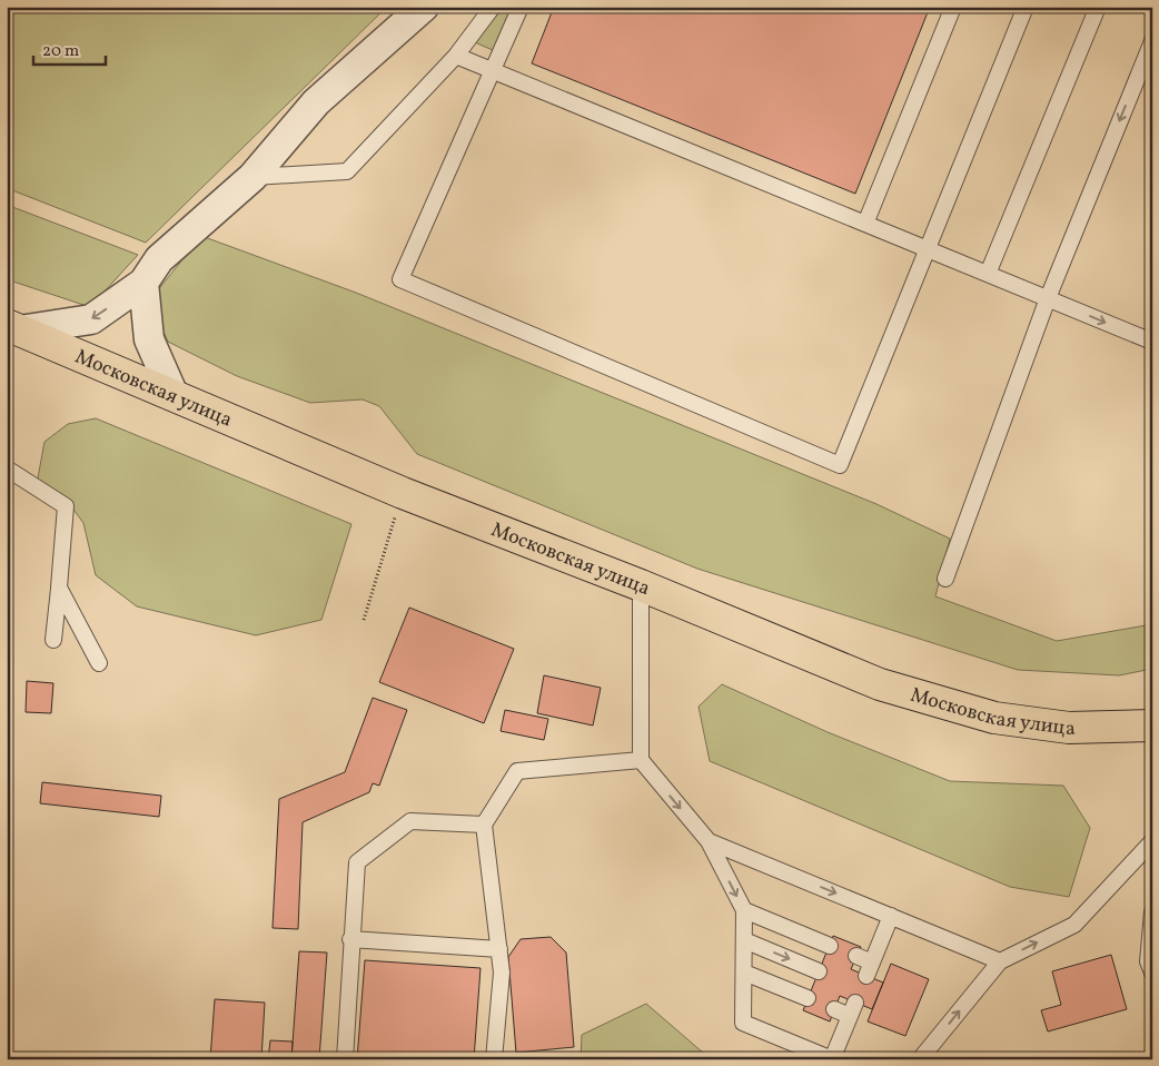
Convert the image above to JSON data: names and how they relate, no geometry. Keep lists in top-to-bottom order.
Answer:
{
  "streets": {
    "main road": ["Московская улица"]
  },
  "scale_bar": "20 m"
}
